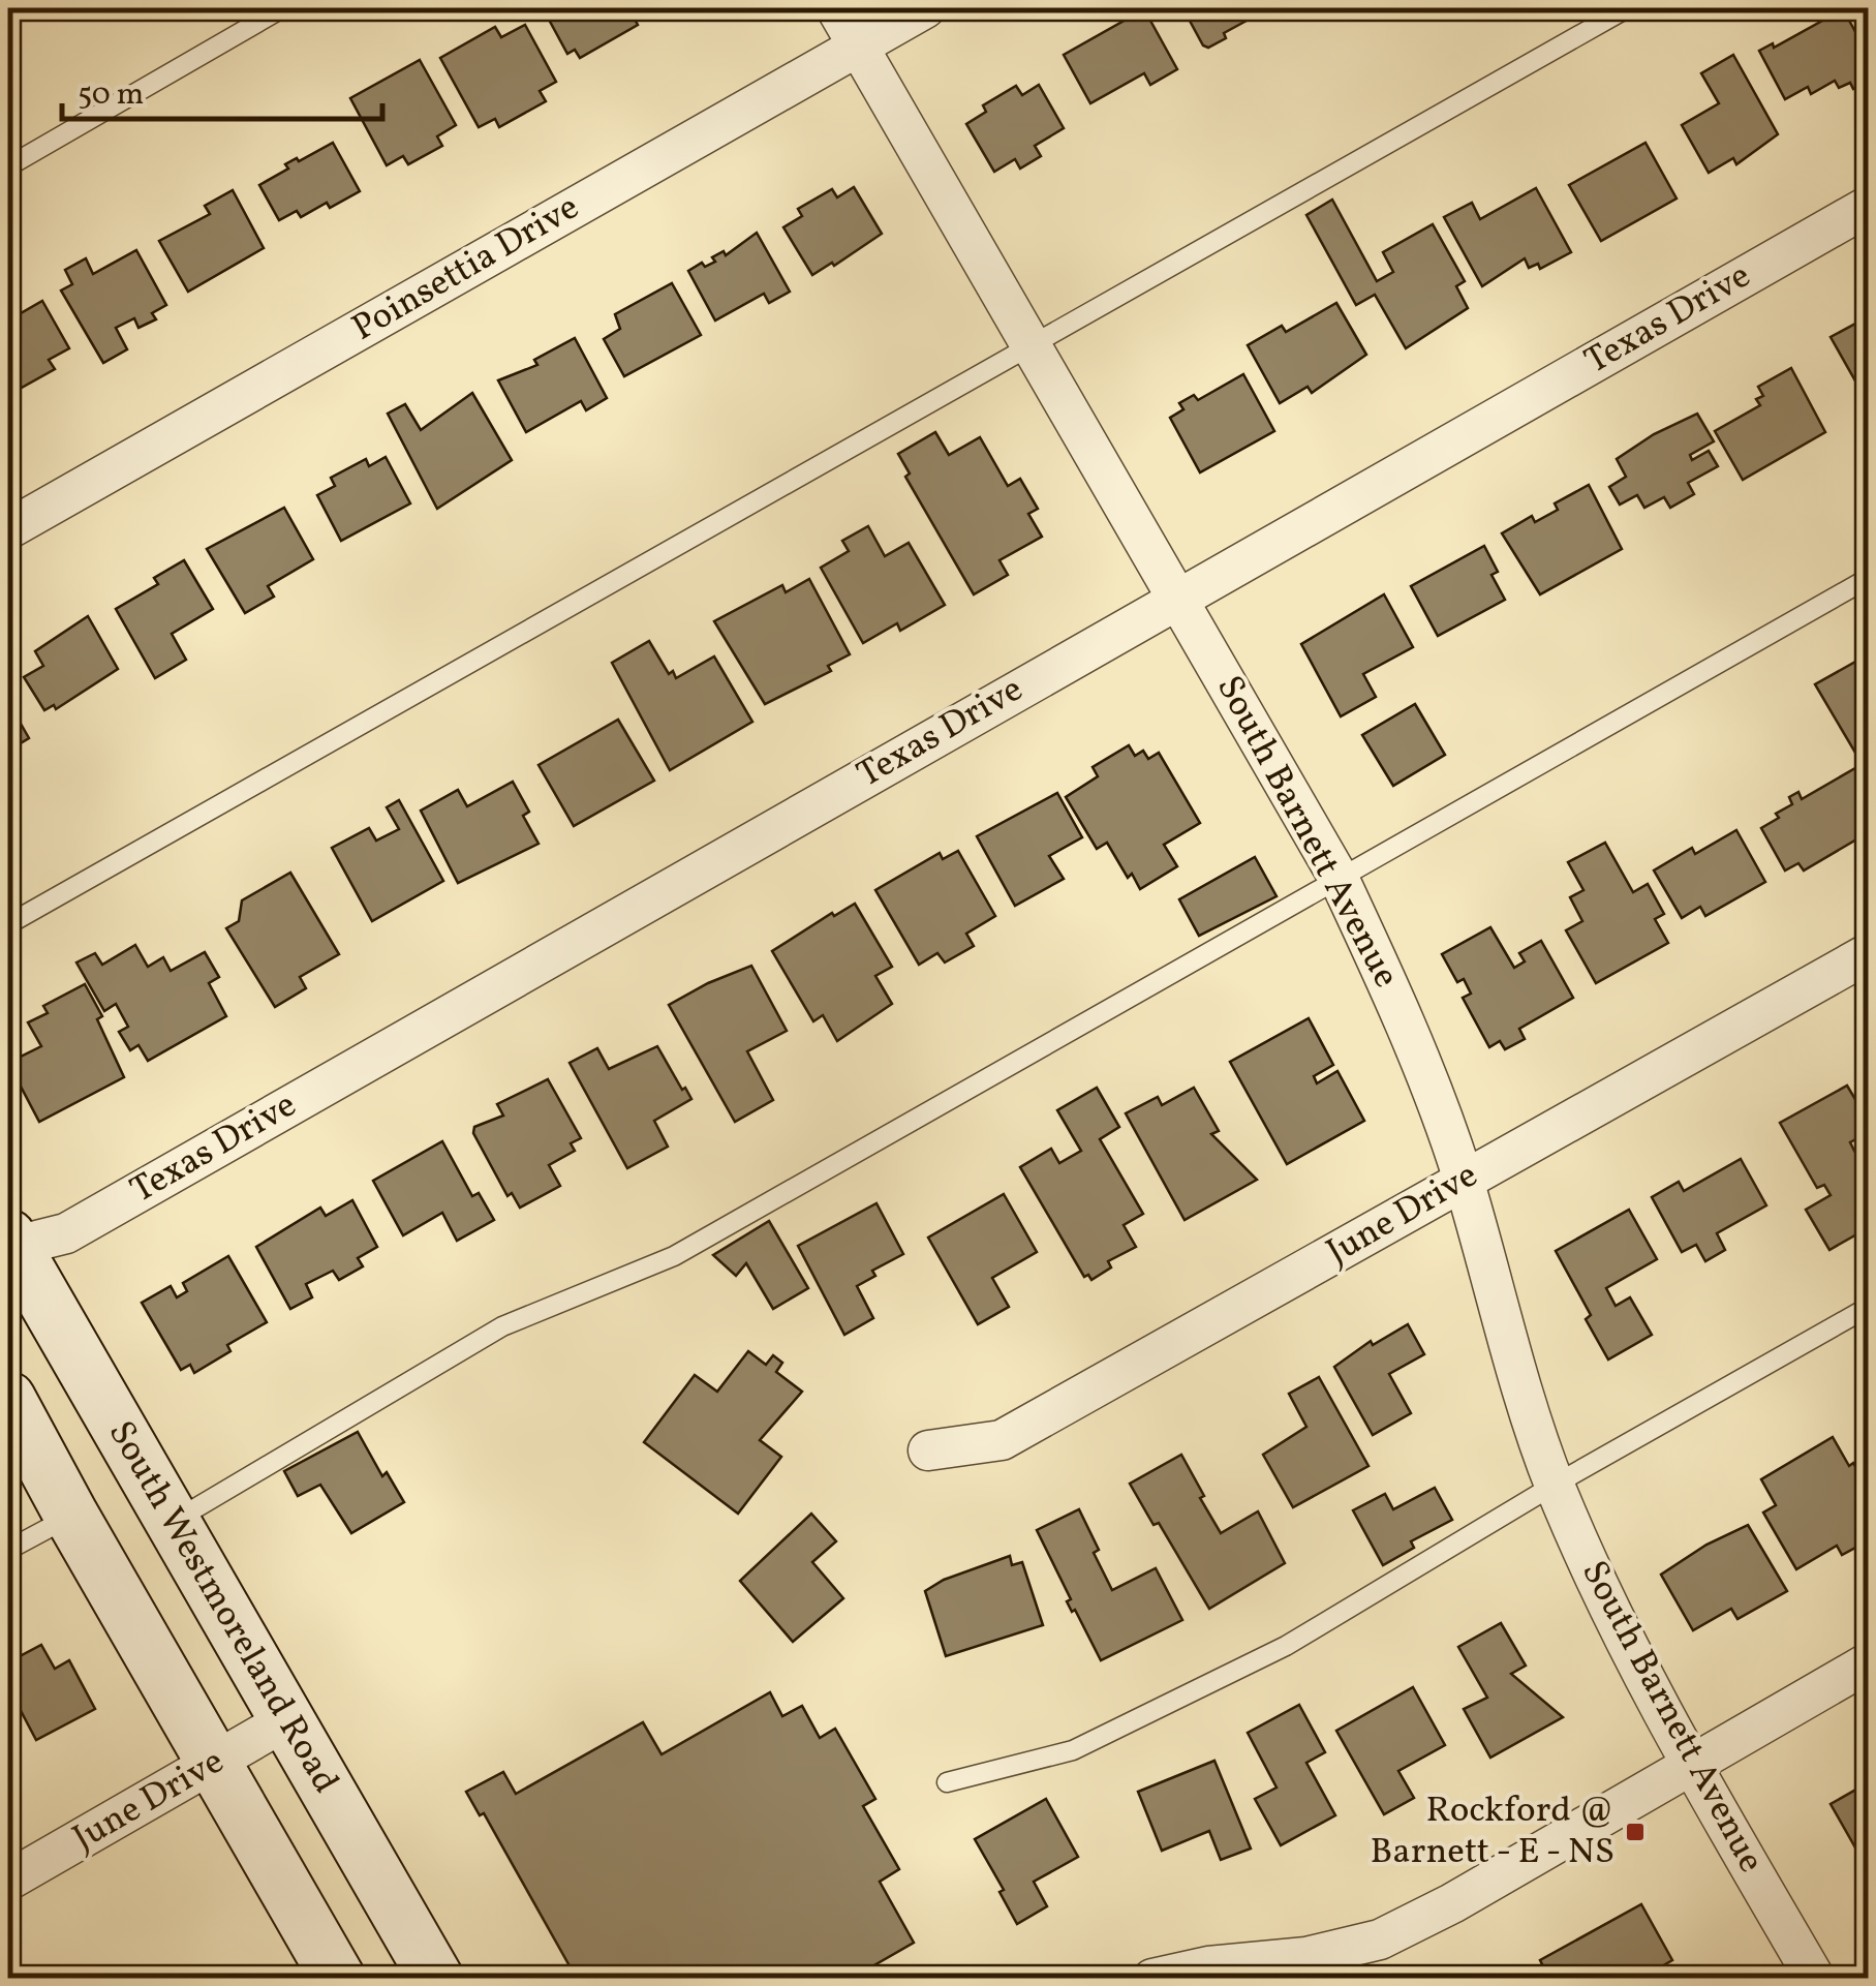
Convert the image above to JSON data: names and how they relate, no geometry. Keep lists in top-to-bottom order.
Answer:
{
  "streets": {
    "main road": ["South Westmoreland Road"],
    "street": [
      "Poinsettia Drive",
      "Texas Drive",
      "South Barnett Avenue",
      "June Drive"
    ]
  },
  "crossings": [
    ["Poinsettia Drive", "South Barnett Avenue"],
    ["Texas Drive", "South Barnett Avenue"],
    ["Texas Drive", "South Westmoreland Road"],
    ["South Barnett Avenue", "June Drive"],
    ["June Drive", "South Westmoreland Road"]
  ],
  "places": {
    "transit": ["Rockford @ Barnett - E - NS"]
  },
  "scale_bar": "50 m"
}
